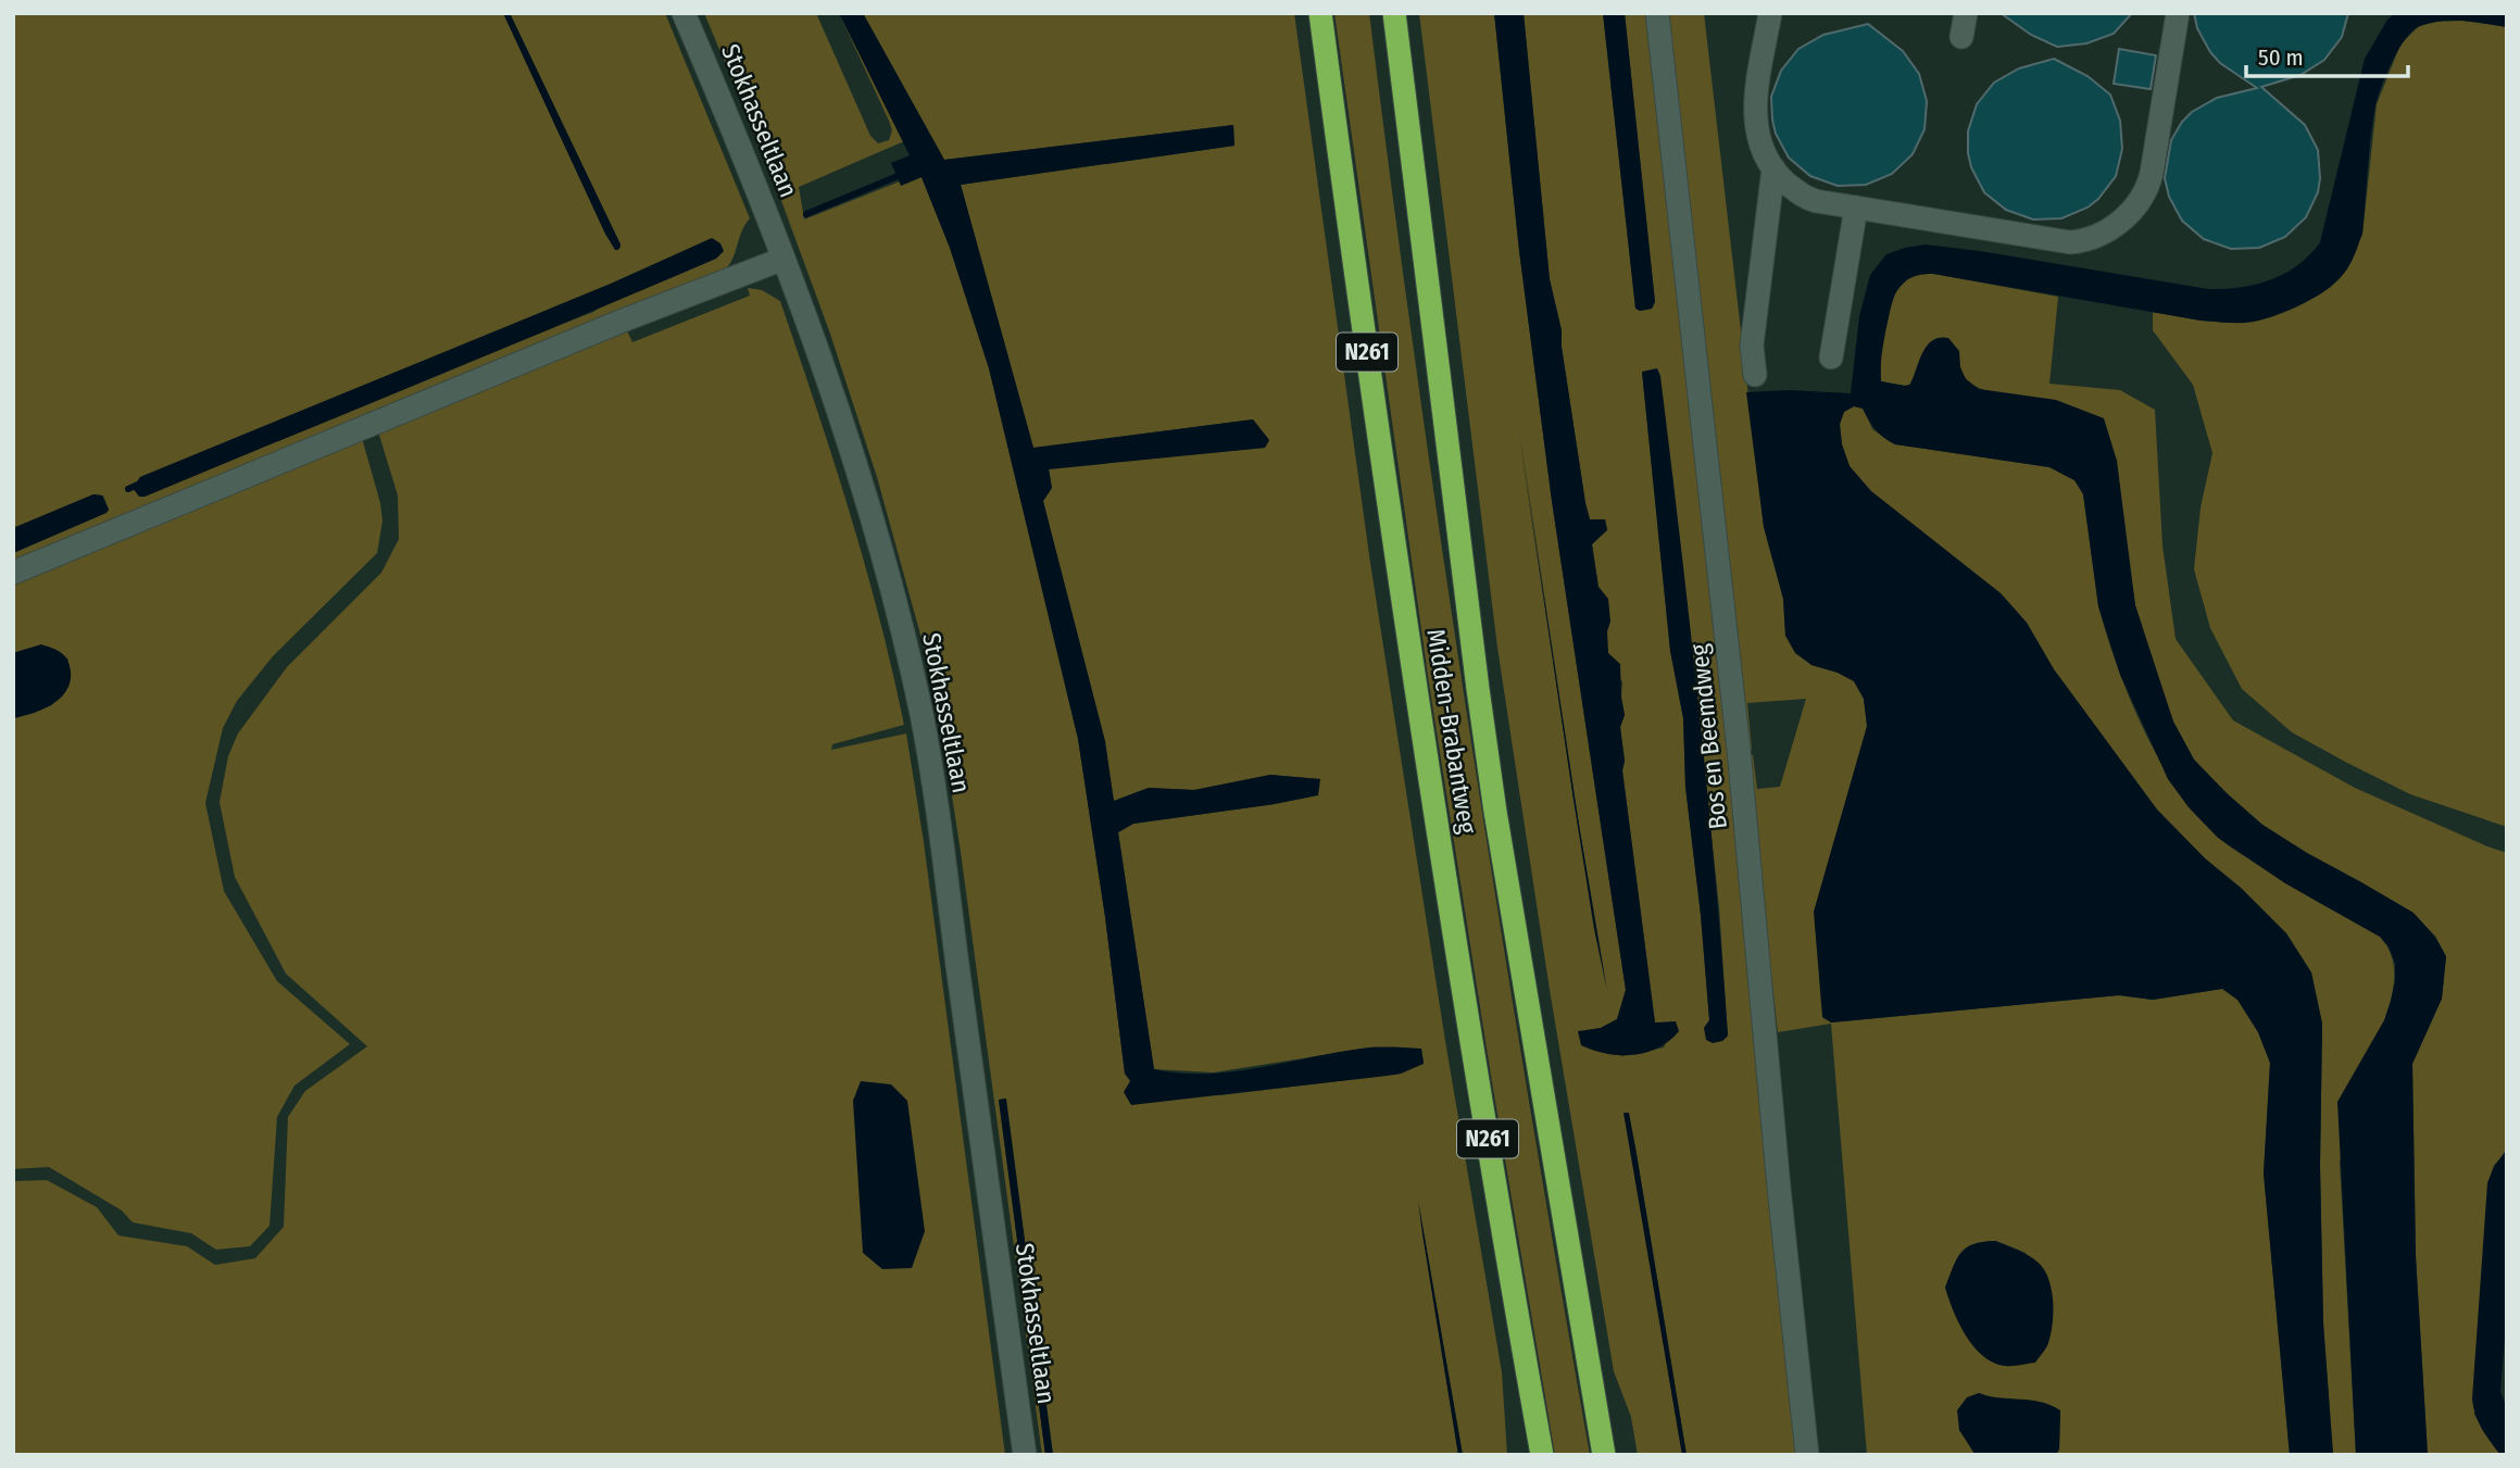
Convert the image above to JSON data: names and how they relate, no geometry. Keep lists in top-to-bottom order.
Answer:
{
  "streets": {
    "highway": ["N261", "Midden-Brabantweg"],
    "street": ["Stokhasseltlaan", "Bos en Beemdweg"]
  },
  "scale_bar": "50 m"
}
